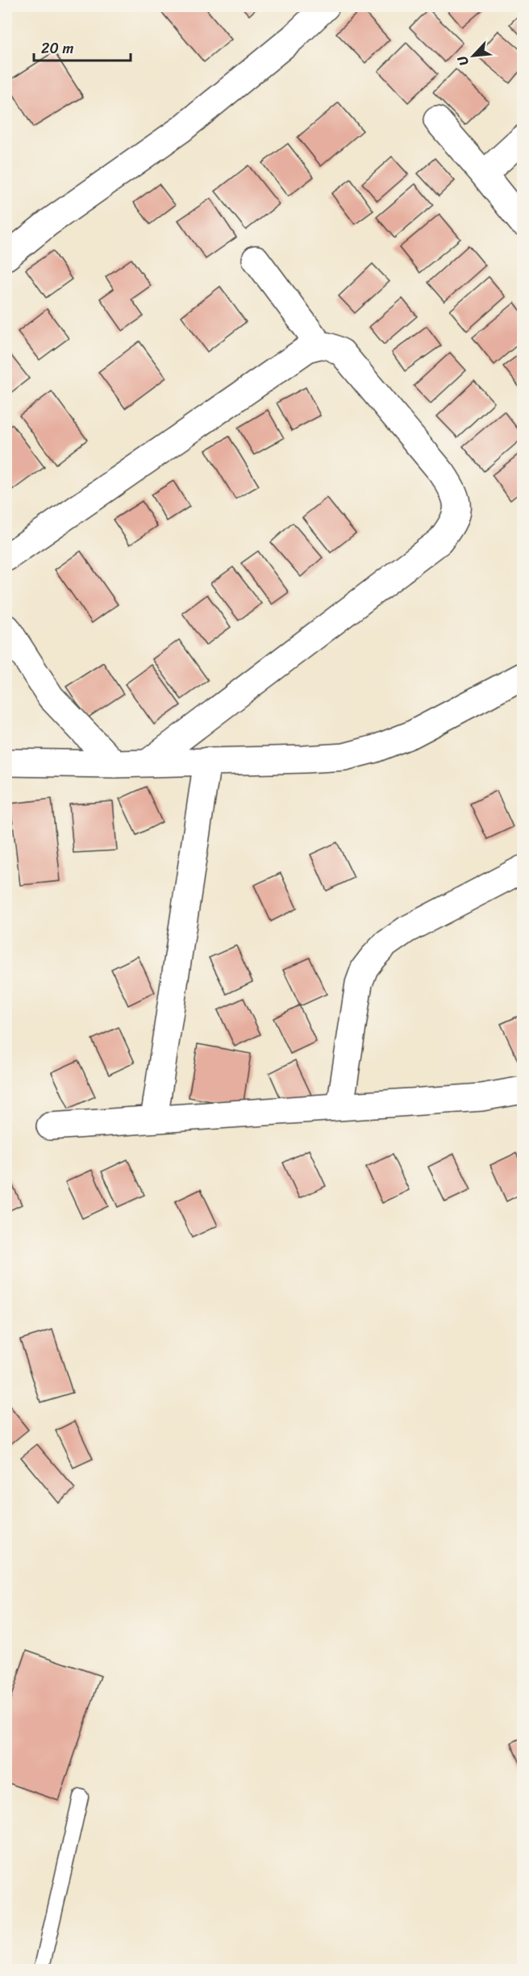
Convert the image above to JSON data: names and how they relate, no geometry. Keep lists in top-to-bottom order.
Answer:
{
  "scale_bar": "20 m",
  "north": "bottom left"
}
